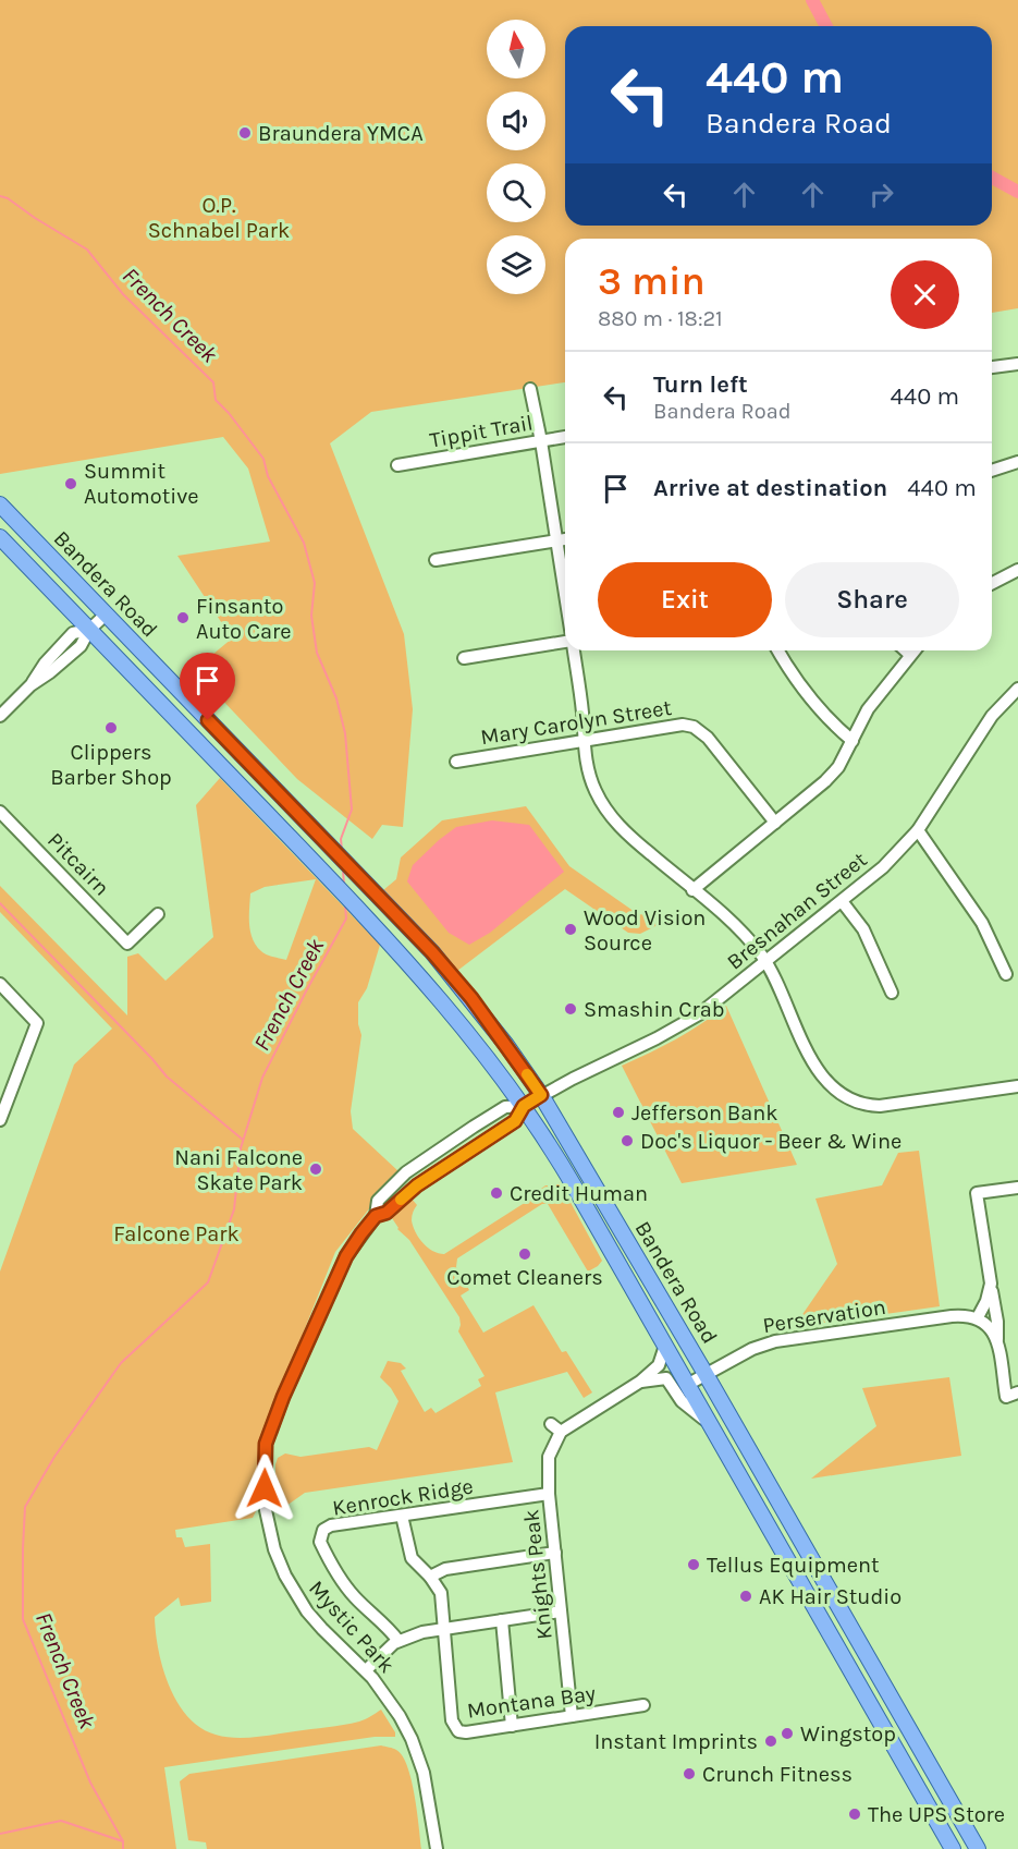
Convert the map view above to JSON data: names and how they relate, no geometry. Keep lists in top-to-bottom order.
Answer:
{
  "streets": {
    "main road": ["Bandera Road"],
    "street": [
      "Tippit Trail",
      "Mary Carolyn Street",
      "Pitcairn",
      "Bresnahan Street",
      "Perservation",
      "Kenrock Ridge",
      "Knights Peak",
      "Mystic Park",
      "Montana Bay"
    ]
  },
  "crossings": [
    ["Bandera Road", "Bresnahan Street"],
    ["Bandera Road", "Perservation"],
    ["Bandera Road", "Mystic Park"],
    ["Bresnahan Street", "Mystic Park"],
    ["Kenrock Ridge", "Knights Peak"],
    ["Kenrock Ridge", "Montana Bay"],
    ["Knights Peak", "Montana Bay"]
  ],
  "water": ["French Creek"],
  "parks": ["O.P. Schnabel Park", "Falcone Park"],
  "places": [
    "Braundera YMCA",
    "Summit Automotive",
    "Finsanto Auto Care",
    "Clippers Barber Shop",
    "Wood Vision Source",
    "Smashin Crab",
    "Jefferson Bank",
    "Doc's Liquor - Beer & Wine",
    "Nani Falcone Skate Park",
    "Credit Human",
    "Comet Cleaners",
    "Tellus Equipment",
    "AK Hair Studio",
    "Wingstop",
    "Instant Imprints",
    "Crunch Fitness",
    "The UPS Store"
  ],
  "north": "top",
  "page": {
    "turn": ["440 m", "Bandera Road"],
    "heading": ["3 min", "880 m · 18:21"],
    "list": [
      {
        "name": "Turn left",
        "note": "Bandera Road",
        "value": "440 m"
      },
      {
        "name": "Arrive at destination",
        "value": "440 m"
      }
    ],
    "buttons": ["Exit", "Share"]
  }
}
